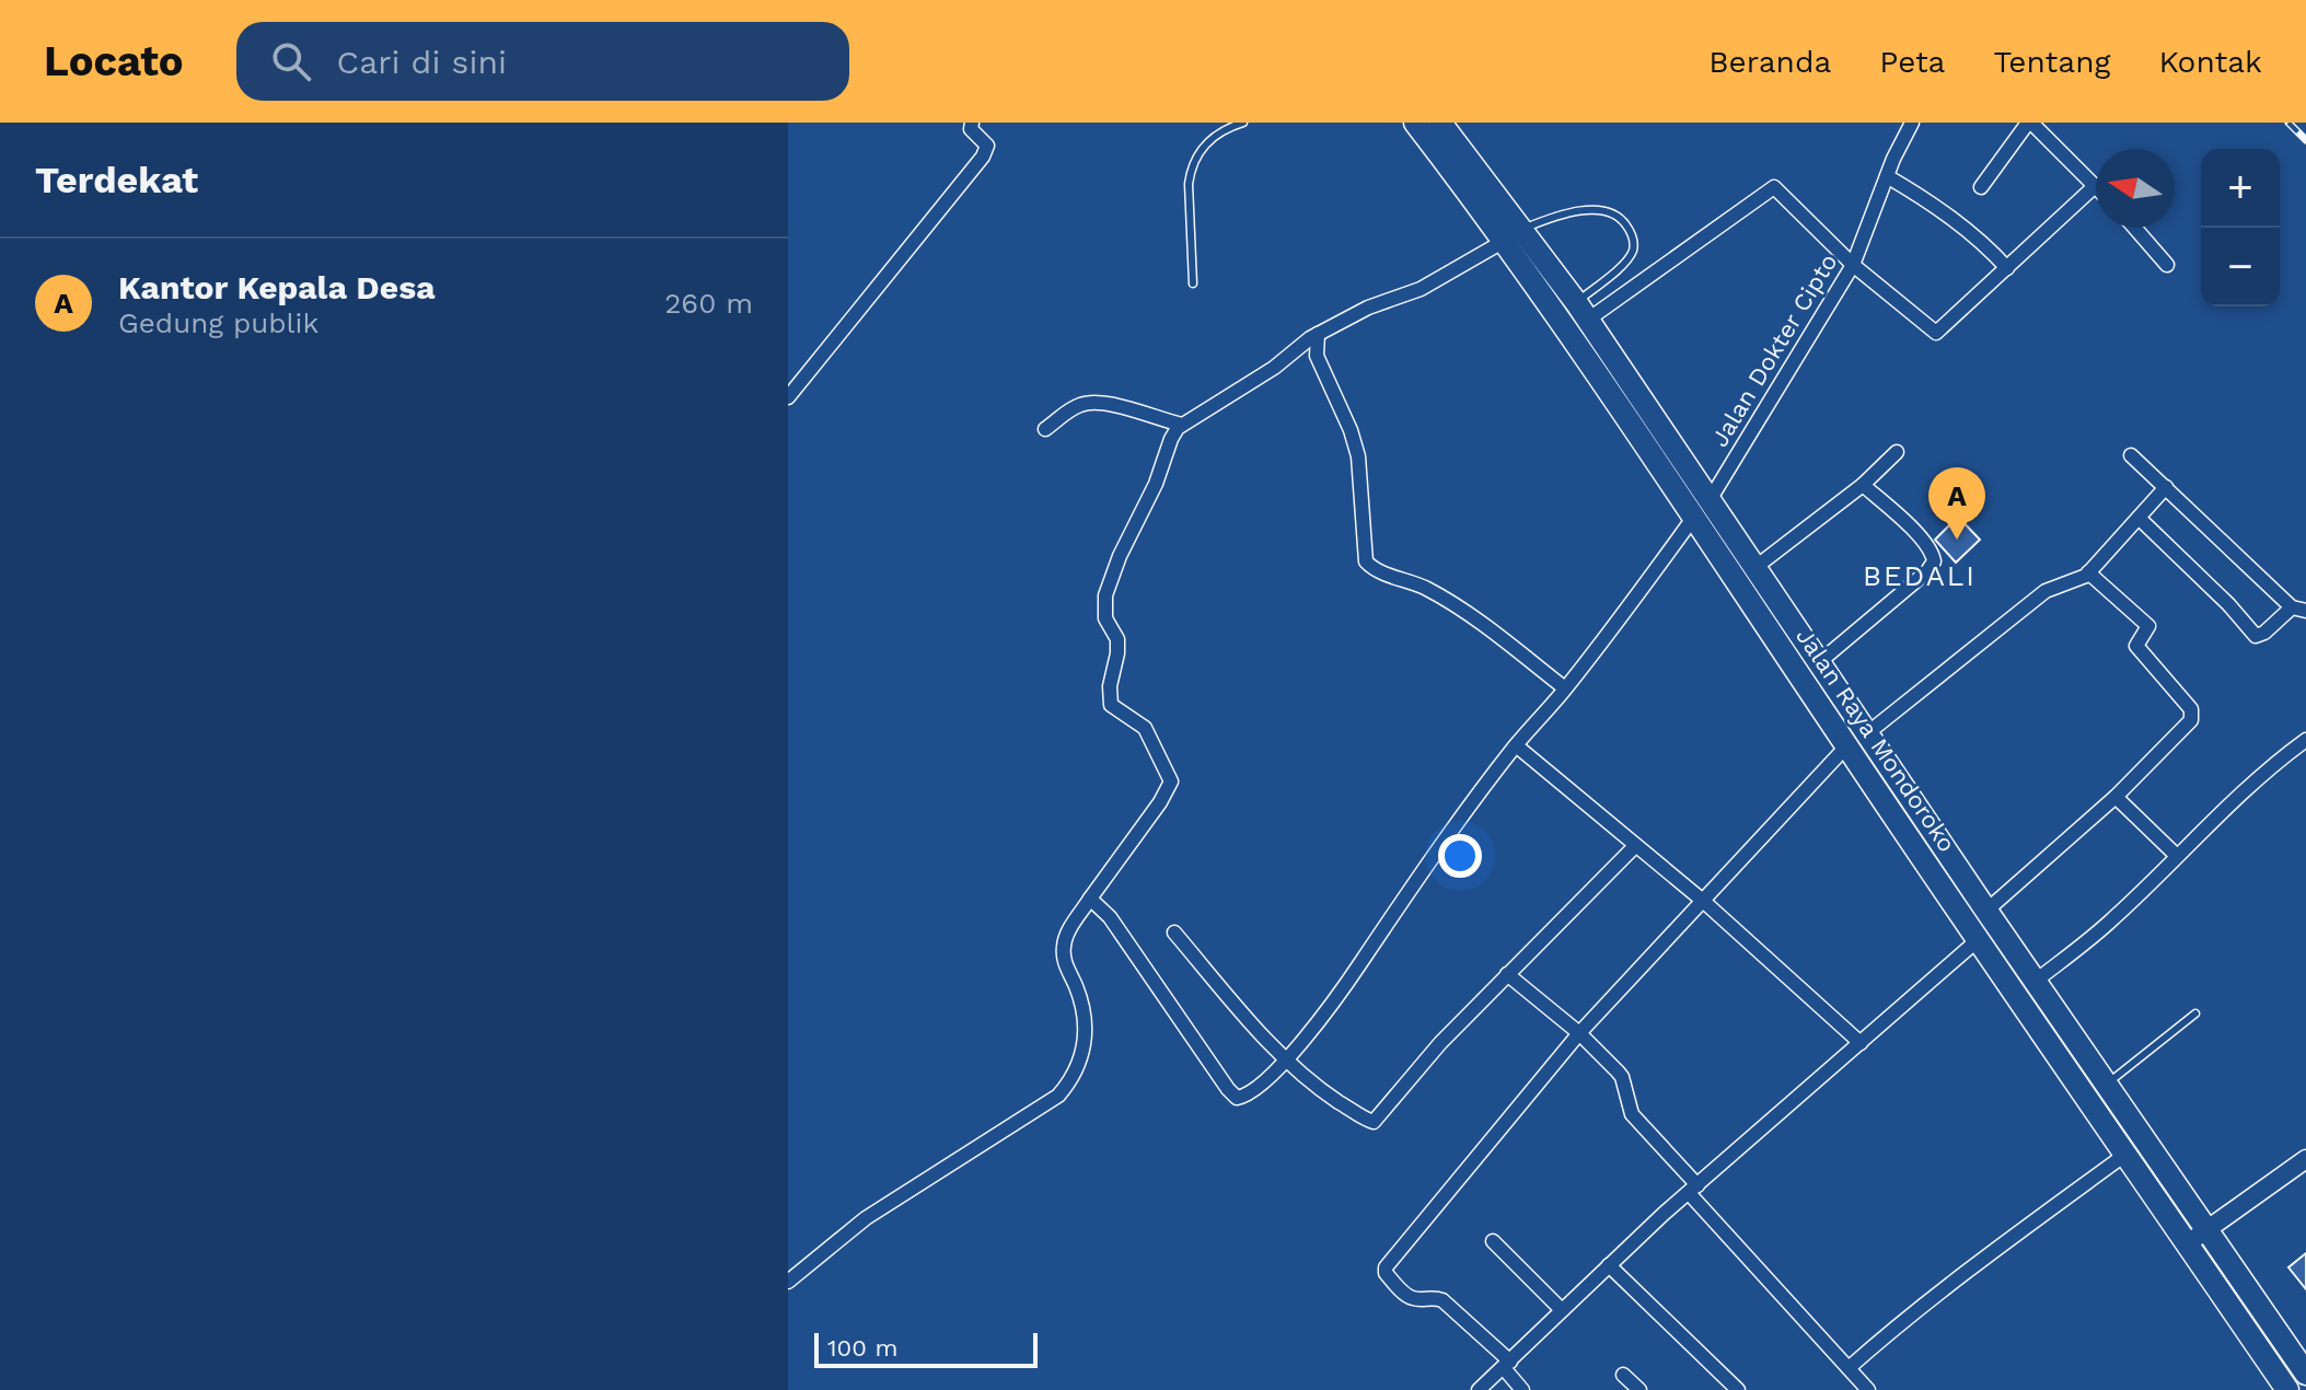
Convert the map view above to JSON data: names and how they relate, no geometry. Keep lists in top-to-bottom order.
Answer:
{
  "streets": {
    "highway": ["Jalan Raya Mondoroko"],
    "street": ["Jalan Dokter Cipto"]
  },
  "crossings": [
    ["Jalan Dokter Cipto", "Jalan Raya Mondoroko"]
  ],
  "districts": ["BEDALI"],
  "scale_bar": "100 m",
  "north": "left",
  "page": {
    "header": "Locato",
    "search": "Cari di sini",
    "nav": [
      "Beranda",
      "Peta",
      "Tentang",
      "Kontak"
    ],
    "heading": "Terdekat",
    "map_buttons": ["+", "−"],
    "list": [
      {
        "mark": "A",
        "name": "Kantor Kepala Desa",
        "note": "Gedung publik",
        "value": "260 m"
      }
    ],
    "pins": "A",
    "scale": "100 m"
  }
}
